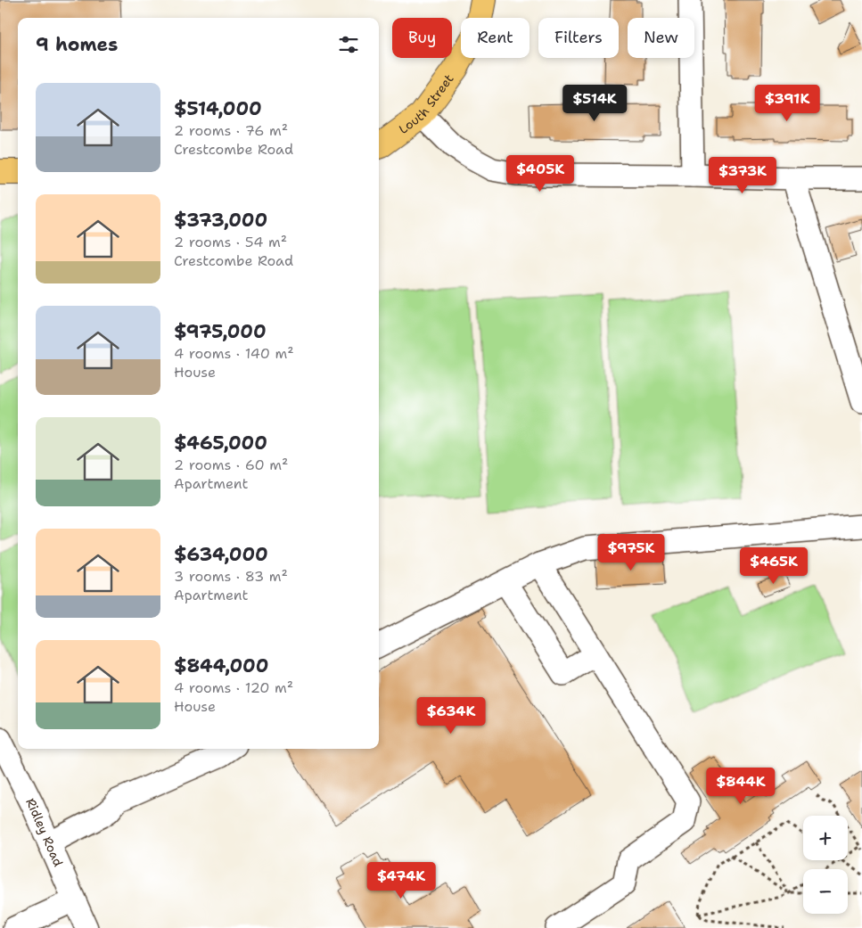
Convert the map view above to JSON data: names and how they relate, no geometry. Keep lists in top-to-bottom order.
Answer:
{
  "streets": {
    "main road": ["Louth Street"],
    "street": ["Ridley Road"]
  },
  "page": {
    "chip": [
      "Buy",
      "Rent",
      "Filters",
      "New"
    ],
    "heading": "9 homes",
    "list": [
      {
        "name": "$514,000",
        "note": "2 rooms · 76 m² · Crestcombe Road"
      },
      {
        "name": "$373,000",
        "note": "2 rooms · 54 m² · Crestcombe Road"
      },
      {
        "name": "$975,000",
        "note": "4 rooms · 140 m² · House"
      },
      {
        "name": "$465,000",
        "note": "2 rooms · 60 m² · Apartment"
      },
      {
        "name": "$634,000",
        "note": "3 rooms · 83 m² · Apartment"
      },
      {
        "name": "$844,000",
        "note": "4 rooms · 120 m² · House"
      }
    ],
    "price": [
      "$514K",
      "$391K",
      "$405K",
      "$373K",
      "$975K",
      "$465K",
      "$634K",
      "$844K",
      "$474K"
    ],
    "map_buttons": ["+", "−"]
  }
}
